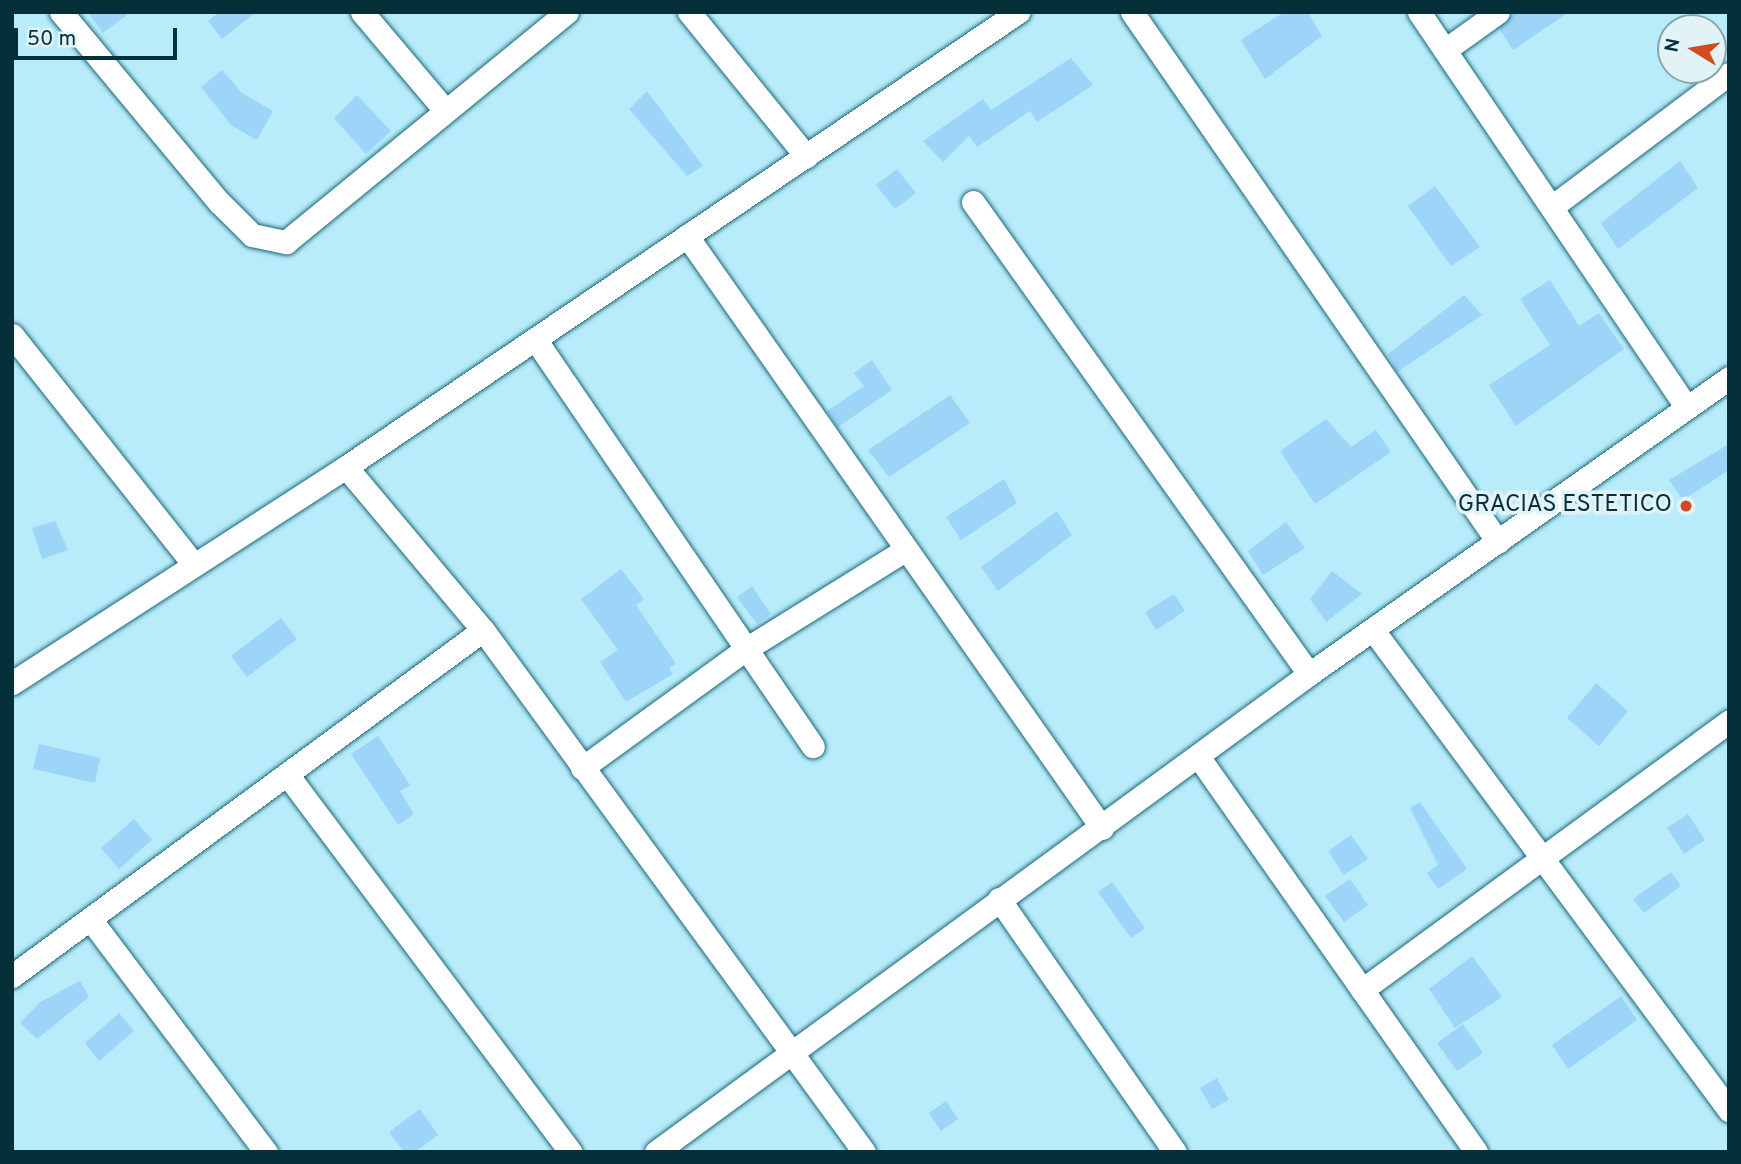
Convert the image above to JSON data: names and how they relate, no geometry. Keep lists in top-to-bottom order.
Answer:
{
  "places": ["GRACIAS ESTETICO"],
  "scale_bar": "50 m",
  "north": "left"
}
